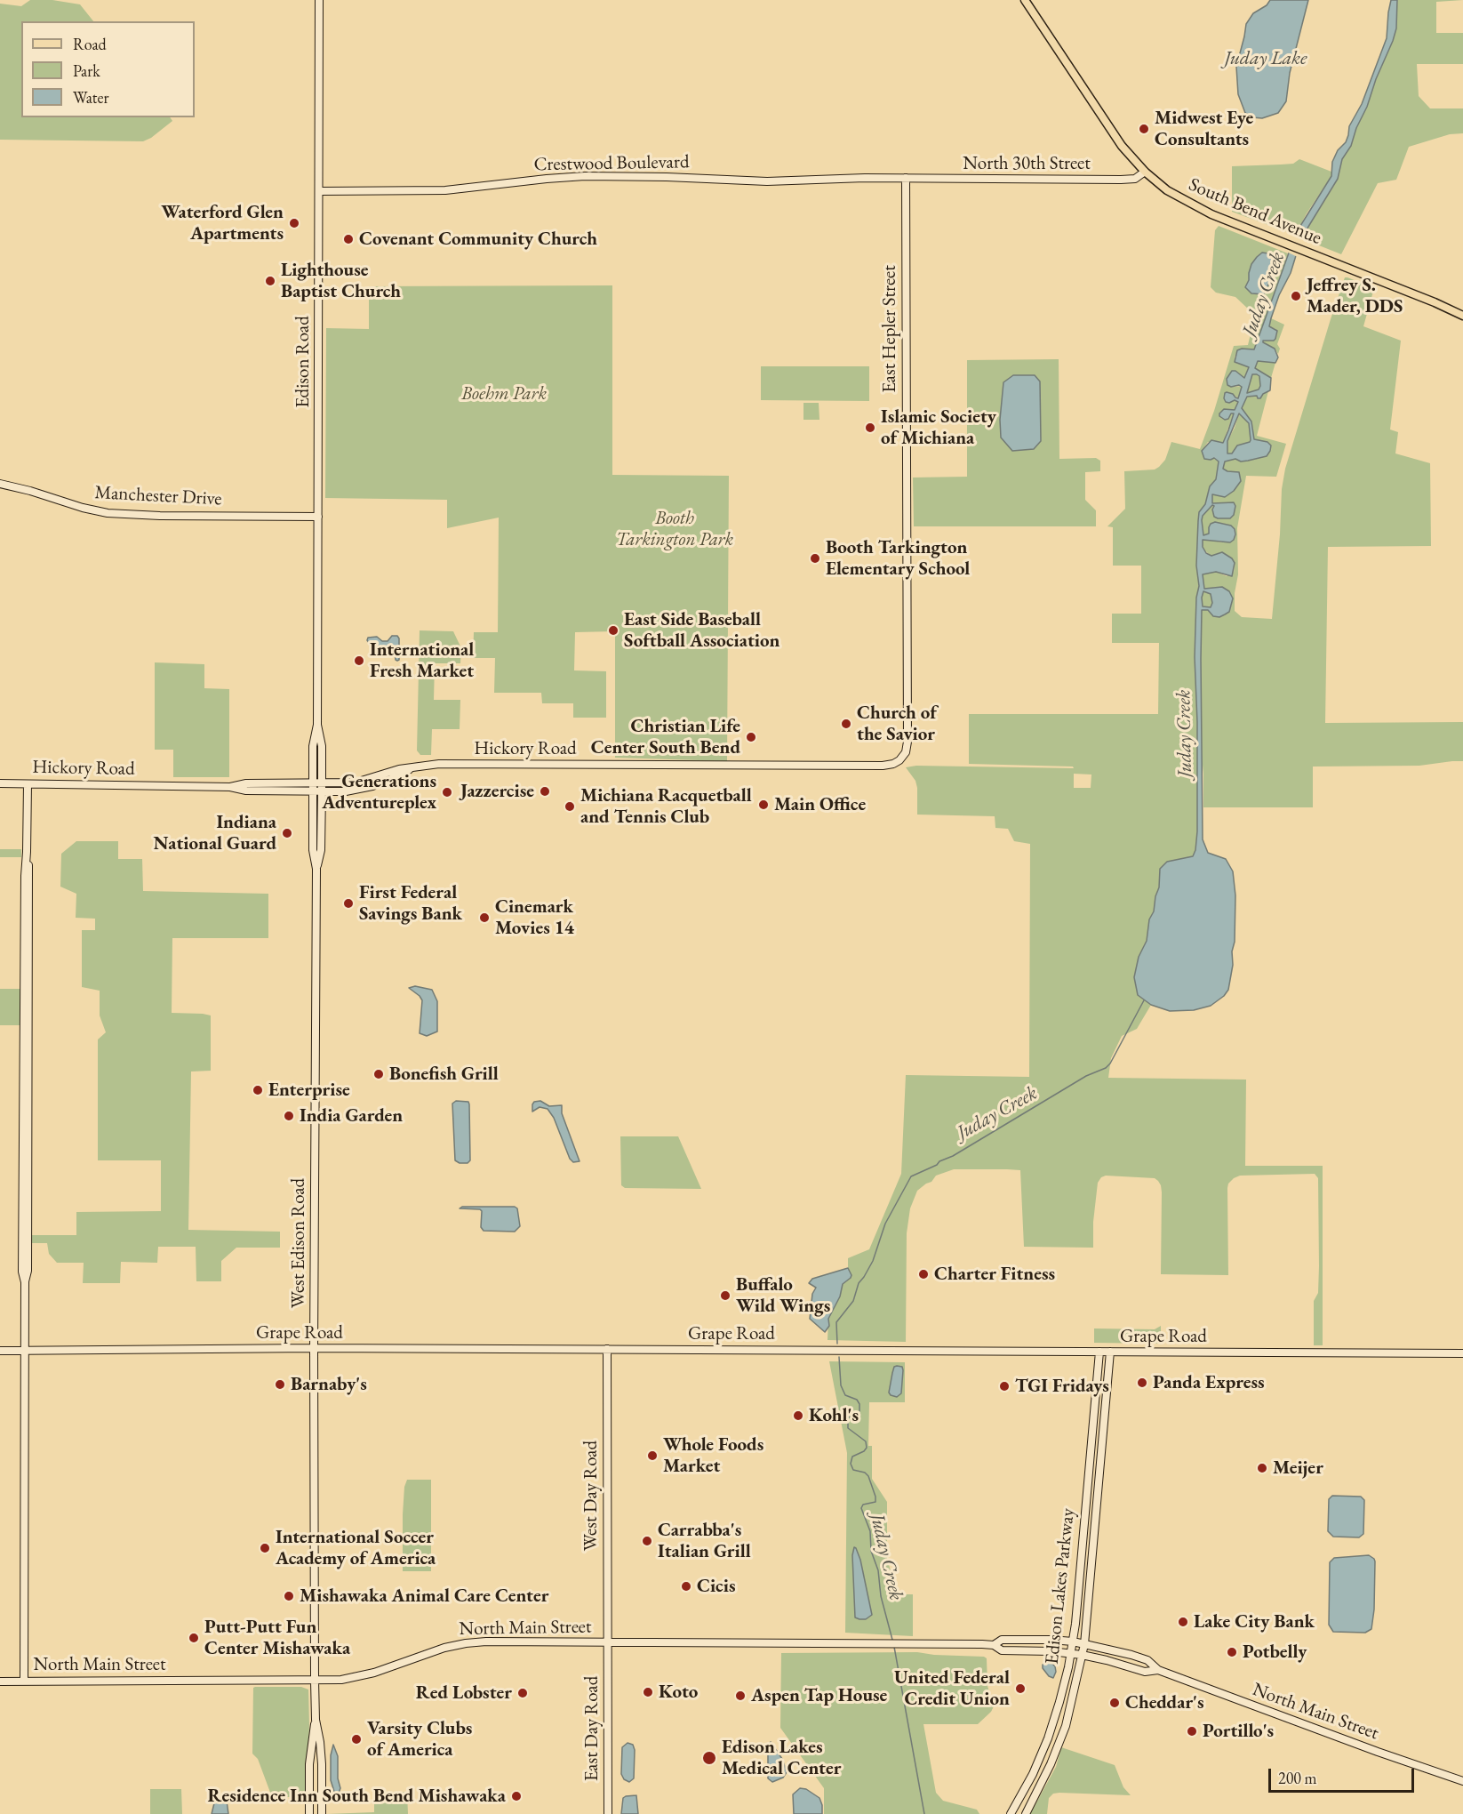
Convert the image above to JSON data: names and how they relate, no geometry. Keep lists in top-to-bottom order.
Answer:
{
  "streets": {
    "main road": [
      "Crestwood Boulevard",
      "North 30th Street",
      "South Bend Avenue",
      "East Hepler Street",
      "Edison Road",
      "Manchester Drive",
      "Hickory Road",
      "West Edison Road",
      "Grape Road",
      "West Day Road",
      "Edison Lakes Parkway",
      "North Main Street",
      "East Day Road"
    ]
  },
  "crossings": [
    ["Crestwood Boulevard", "North 30th Street"],
    ["Crestwood Boulevard", "East Hepler Street"],
    ["Crestwood Boulevard", "Edison Road"],
    ["North 30th Street", "South Bend Avenue"],
    ["North 30th Street", "East Hepler Street"],
    ["East Hepler Street", "Hickory Road"],
    ["Edison Road", "Manchester Drive"],
    ["Edison Road", "Hickory Road"],
    ["Edison Road", "West Edison Road"],
    ["Hickory Road", "West Edison Road"],
    ["West Edison Road", "Grape Road"],
    ["West Edison Road", "North Main Street"],
    ["Grape Road", "West Day Road"],
    ["Grape Road", "Edison Lakes Parkway"],
    ["West Day Road", "North Main Street"],
    ["West Day Road", "East Day Road"],
    ["Edison Lakes Parkway", "North Main Street"],
    ["North Main Street", "East Day Road"]
  ],
  "water": ["Juday Lake", "Juday Creek"],
  "parks": ["Boehm Park", "Booth Tarkington Park"],
  "places": [
    "Midwest Eye Consultants",
    "Waterford Glen Apartments",
    "Covenant Community Church",
    "Lighthouse Baptist Church",
    "Jeffrey S. Mader, DDS",
    "Islamic Society of Michiana",
    "Booth Tarkington Elementary School",
    "East Side Baseball Softball Association",
    "International Fresh Market",
    "Church of the Savior",
    "Christian Life Center South Bend",
    "Jazzercise",
    "Generations Adventureplex",
    "Main Office",
    "Michiana Racquetball and Tennis Club",
    "Indiana National Guard",
    "First Federal Savings Bank",
    "Cinemark Movies 14",
    "Bonefish Grill",
    "Enterprise",
    "India Garden",
    "Charter Fitness",
    "Buffalo Wild Wings",
    "Panda Express",
    "Barnaby's",
    "TGI Fridays",
    "Kohl's",
    "Whole Foods Market",
    "Meijer",
    "Carrabba's Italian Grill",
    "International Soccer Academy of America",
    "Cicis",
    "Mishawaka Animal Care Center",
    "Lake City Bank",
    "Putt-Putt Fun Center Mishawaka",
    "Potbelly",
    "United Federal Credit Union",
    "Koto",
    "Red Lobster",
    "Aspen Tap House",
    "Cheddar's",
    "Portillo's",
    "Varsity Clubs of America",
    "Edison Lakes Medical Center",
    "Residence Inn South Bend Mishawaka"
  ],
  "legend": ["Road", "Park", "Water"],
  "scale_bar": "200 m"
}
